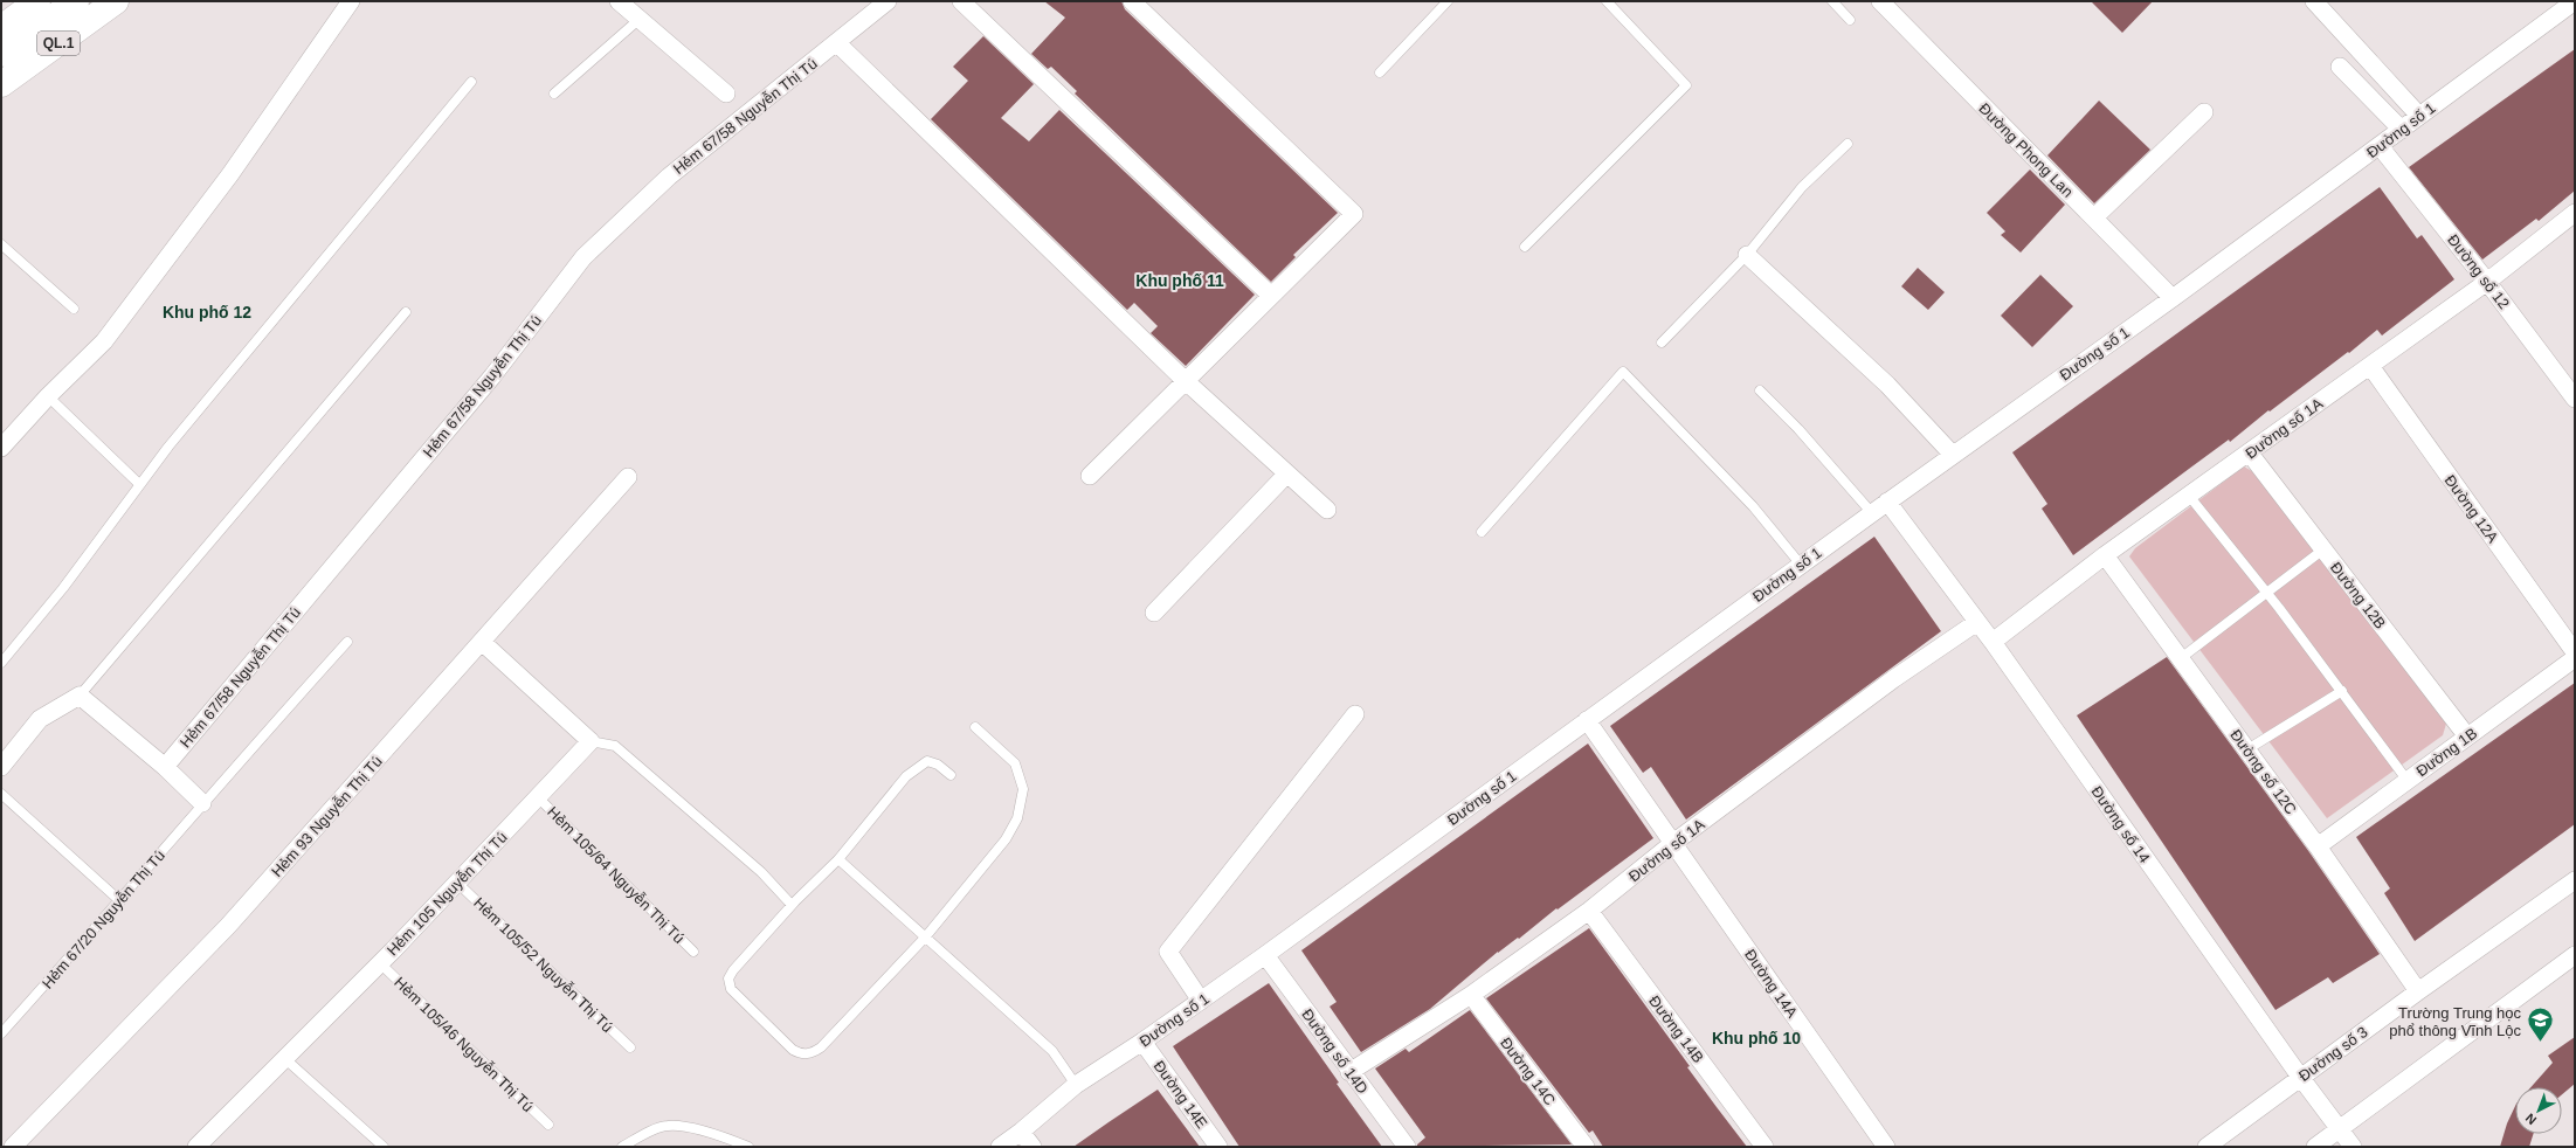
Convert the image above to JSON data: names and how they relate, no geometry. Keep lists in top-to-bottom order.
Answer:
{
  "streets": {
    "highway": ["QL.1"],
    "street": [
      "Hẻm 67/58 Nguyễn Thị Tú",
      "Đường số 1",
      "Đường Phong Lan",
      "Đường số 12",
      "Đường số 1A",
      "Đường 12A",
      "Đường 12B",
      "Đường 1B",
      "Đường số 12C",
      "Hẻm 93 Nguyễn Thị Tú",
      "Đường số 14",
      "Hẻm 105 Nguyễn Thị Tú",
      "Đường 14A",
      "Đường 14B",
      "Đường số 14D",
      "Đường số 3",
      "Đường 14C",
      "Đường 14E"
    ],
    "lane": [
      "Hẻm 105/64 Nguyễn Thị Tú",
      "Hẻm 67/20 Nguyễn Thị Tú",
      "Hẻm 105/52 Nguyễn Thị Tú",
      "Hẻm 105/46 Nguyễn Thị Tú"
    ]
  },
  "crossings": [
    ["Đường số 1", "Đường Phong Lan"],
    ["Đường số 1", "Đường số 12"],
    ["Đường số 1", "Đường số 14"],
    ["Đường số 1", "Đường 14A"],
    ["Đường số 1", "Đường số 14D"],
    ["Đường số 1", "Đường 14E"],
    ["Đường số 12", "Đường số 1A"],
    ["Đường số 1A", "Đường 12A"],
    ["Đường số 1A", "Đường 12B"],
    ["Đường số 1A", "Đường số 12C"],
    ["Đường số 1A", "Đường số 14"],
    ["Đường số 1A", "Đường 14A"],
    ["Đường số 1A", "Đường 14B"],
    ["Đường số 1A", "Đường số 14D"],
    ["Đường số 1A", "Đường 14C"],
    ["Đường 12B", "Đường 1B"],
    ["Đường 1B", "Đường số 12C"],
    ["Đường số 12C", "Đường số 3"],
    ["Đường số 14", "Đường số 3"],
    ["Hẻm 105/64 Nguyễn Thị Tú", "Hẻm 105 Nguyễn Thị Tú"],
    ["Hẻm 105 Nguyễn Thị Tú", "Hẻm 105/52 Nguyễn Thị Tú"],
    ["Hẻm 105 Nguyễn Thị Tú", "Hẻm 105/46 Nguyễn Thị Tú"]
  ],
  "districts": ["Khu phố 11", "Khu phố 12", "Khu phố 10"],
  "places": {
    "school or university": ["Trường Trung học phổ thông Vĩnh Lộc"]
  },
  "north": "bottom left"
}
